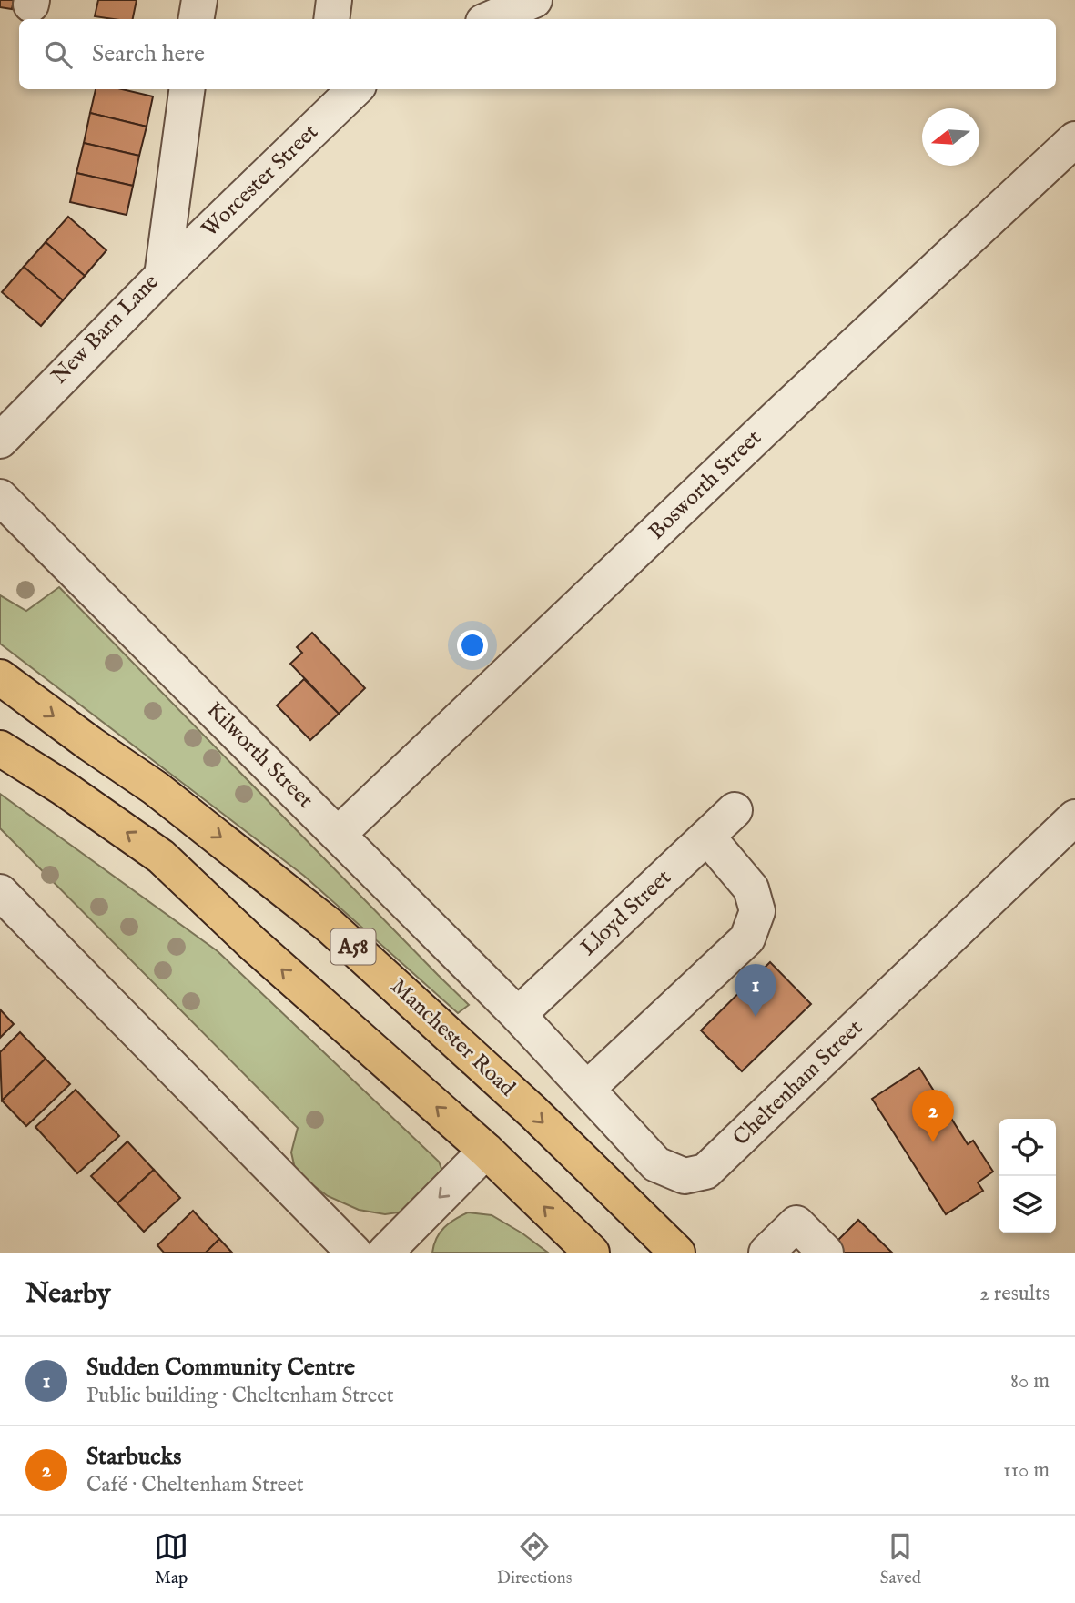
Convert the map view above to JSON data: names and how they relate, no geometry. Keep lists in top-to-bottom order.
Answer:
{
  "streets": {
    "highway": ["A58", "Manchester Road"],
    "street": [
      "Worcester Street",
      "New Barn Lane",
      "Bosworth Street",
      "Kilworth Street",
      "Lloyd Street",
      "Cheltenham Street"
    ]
  },
  "crossings": [
    ["Worcester Street", "New Barn Lane"],
    ["Bosworth Street", "Kilworth Street"],
    ["Kilworth Street", "Lloyd Street"],
    ["Kilworth Street", "Cheltenham Street"],
    ["Lloyd Street", "Cheltenham Street"]
  ],
  "north": "left",
  "page": {
    "search": "Search here",
    "pins": ["1", "2"],
    "heading": ["Nearby", "2 results"],
    "list": [
      {
        "mark": "1",
        "name": "Sudden Community Centre",
        "note": "Public building · Cheltenham Street",
        "value": "80 m"
      },
      {
        "mark": "2",
        "name": "Starbucks",
        "note": "Café · Cheltenham Street",
        "value": "110 m"
      }
    ],
    "nav": ["Map", "Directions", "Saved"]
  }
}
